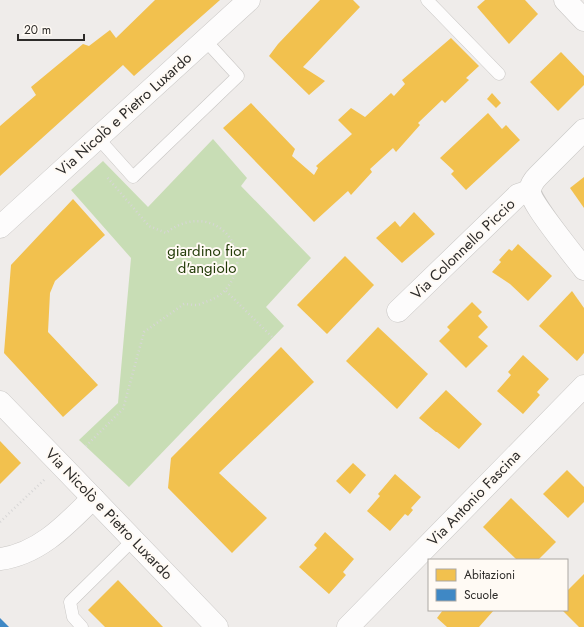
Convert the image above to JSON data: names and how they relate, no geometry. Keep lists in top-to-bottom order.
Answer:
{
  "streets": {
    "street": ["Via Nicolò e Pietro Luxardo", "Via Colonnello Piccio", "Via Antonio Fascina"]
  },
  "parks": ["giardino fior d'angiolo"],
  "legend": ["Abitazioni", "Scuole"],
  "scale_bar": "20 m"
}
